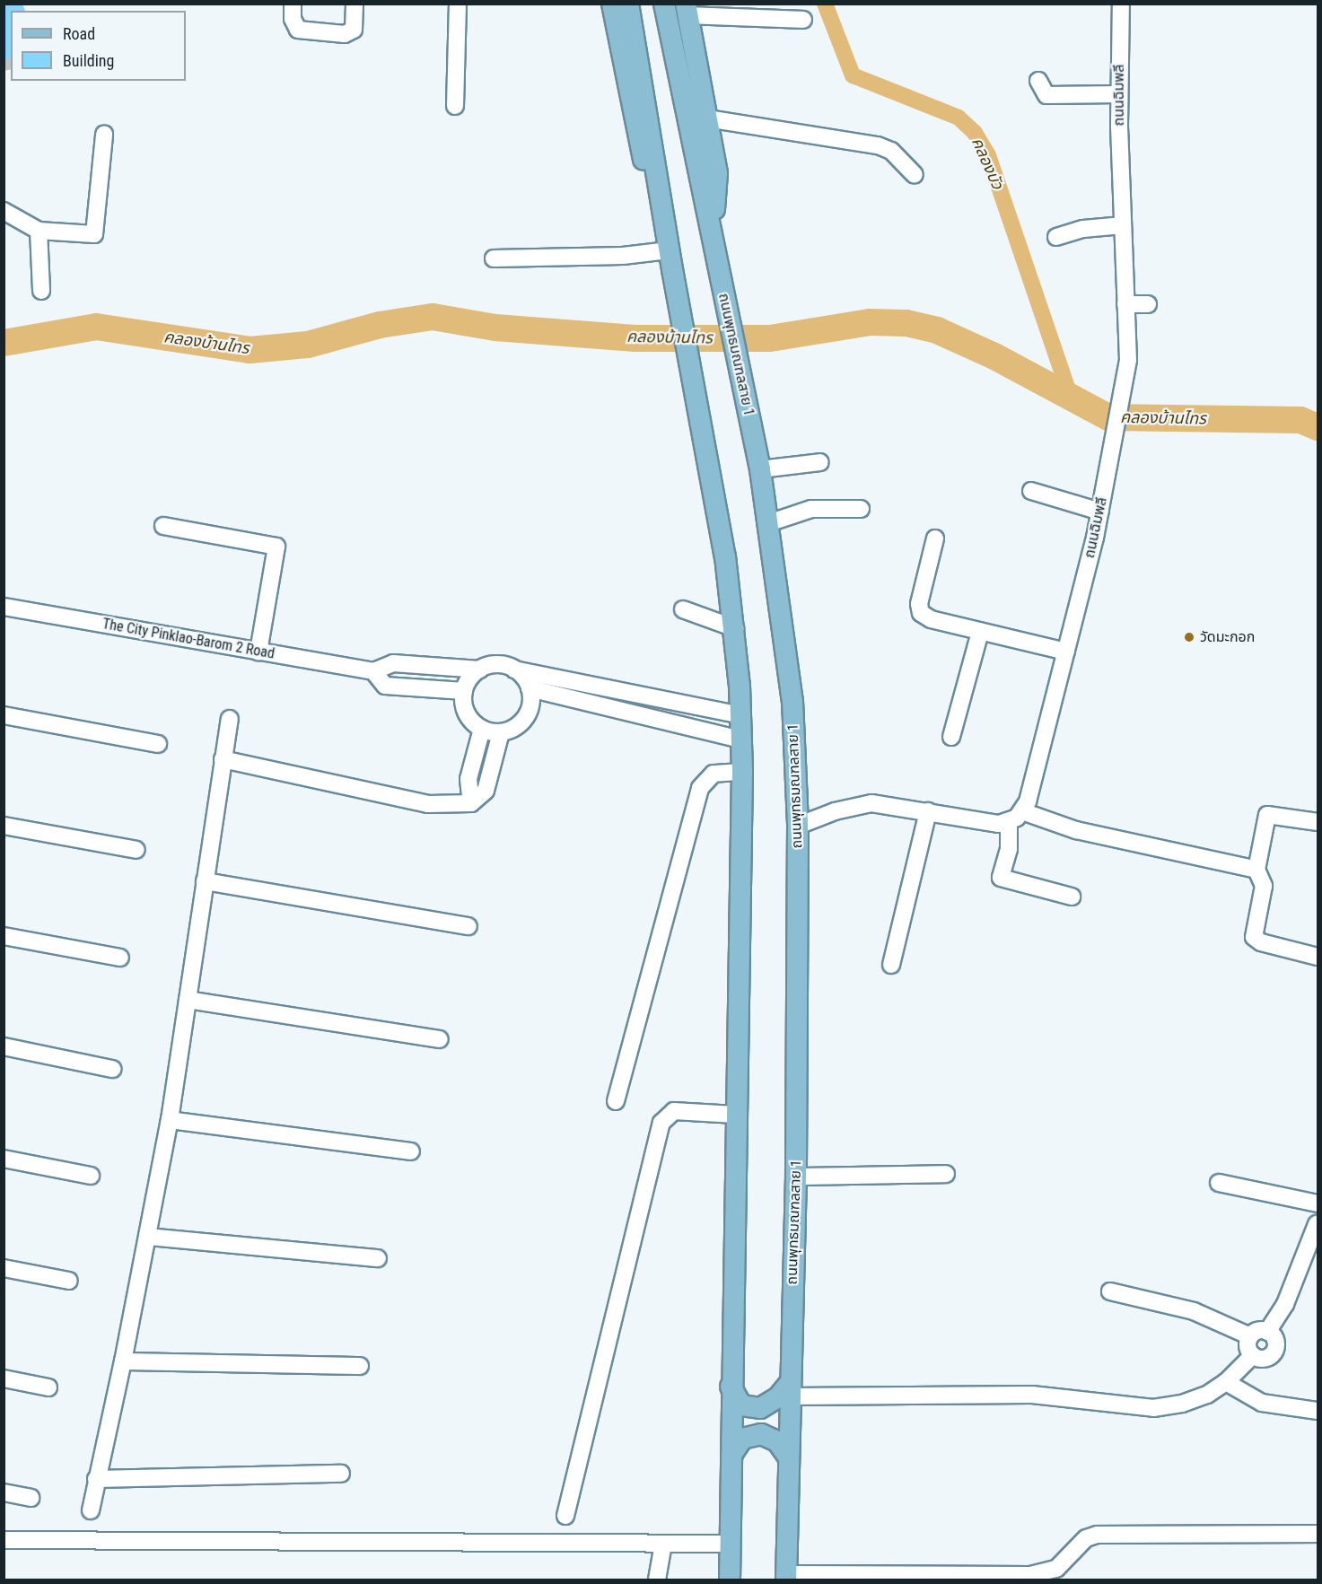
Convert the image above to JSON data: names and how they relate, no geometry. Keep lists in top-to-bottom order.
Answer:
{
  "streets": {
    "main road": ["ถนนพุทธมณฑลสาย 1"],
    "street": ["ถนนฉิมพลี", "The City Pinklao-Barom 2 Road"]
  },
  "water": ["คลองบัว", "คลองบ้านไทร"],
  "places": ["วัดมะกอก"],
  "legend": ["Road", "Building"]
}
